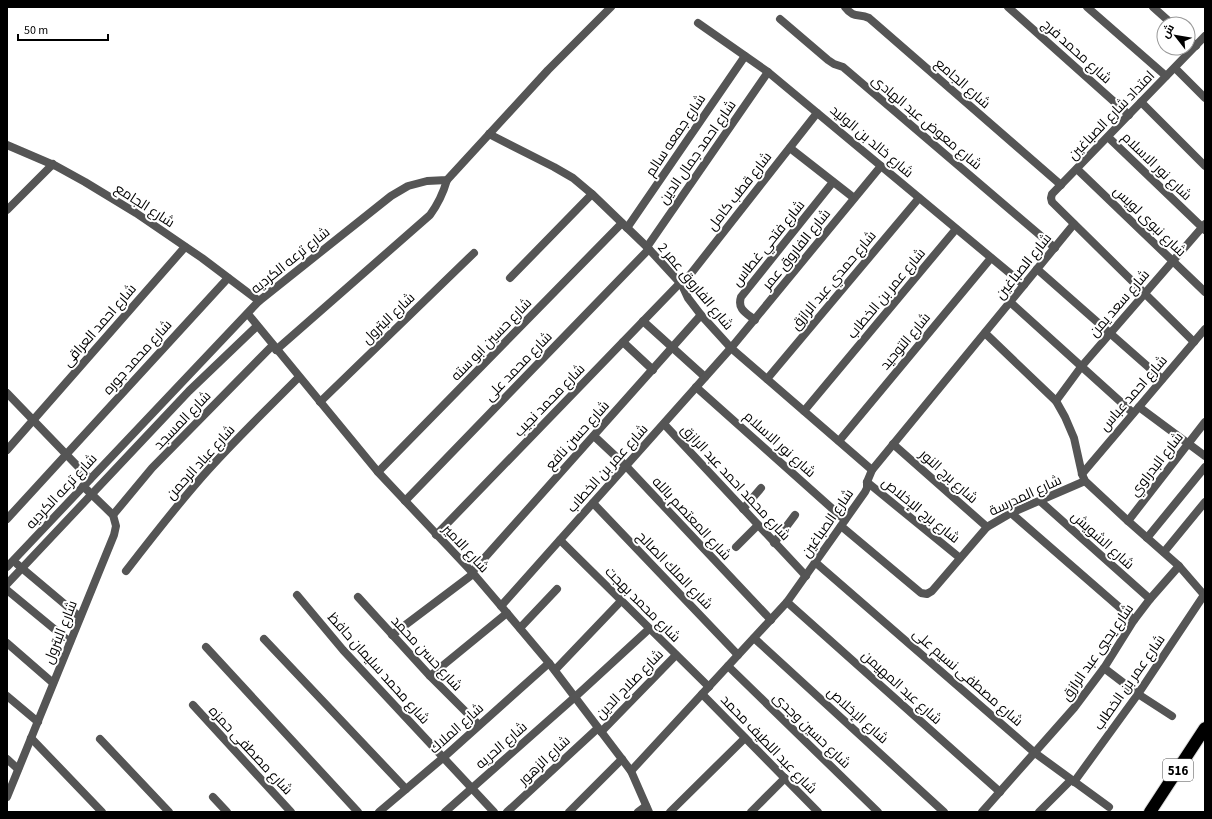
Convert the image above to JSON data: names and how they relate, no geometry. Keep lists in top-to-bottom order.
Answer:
{
  "streets": {
    "highway": ["516"],
    "street": [
      "شارع محمد فرج",
      "شارع الجامع",
      "امتداد شارع الصباغين",
      "شارع معوض عبد الهادى",
      "شارع جمعه سالم",
      "شارع خالد بن الوليد",
      "شارع احمد جمال الدين",
      "شارع نور الاسلام",
      "شارع قطب كامل",
      "شارع نبوى لويس",
      "شارع فتحي غطاس",
      "شارع الفاروق عمر",
      "شارع ترعه الكرديه",
      "شارع الصباغين",
      "شارع حمدي عبد الرازق",
      "شارع الفاروق عمر 2",
      "شارع عمر بن الخطاب",
      "شارع سعد يمن",
      "شارع البترول",
      "شارع احمد العراقى",
      "شارع حسين ابو سته",
      "شارع التوحيد",
      "شارع محمد جوره",
      "شارع محمد على",
      "شارع احمد عباس",
      "شارع محمد نجيب",
      "شارع المسجد",
      "شارع حسن نافع",
      "شارع عباد الرحمن",
      "شارع البدراوي",
      "شارع برج النور",
      "شارع محمد احمد عبد الرازق",
      "شارع المدرسة",
      "شارع برج الإخلاص",
      "شارع المعتصم بالله",
      "شارع الشويش",
      "شارع الامير",
      "شارع الملك الصالح",
      "شارع محمد بهجت",
      "شارع يحيي عبد الرازق",
      "شارع حسن محمد",
      "شارع محمد سليمان حافظ",
      "شارع مصطفى نسيم على",
      "شارع صلاح الدين",
      "شارع عبد المهيمن",
      "شارع الإخلاص",
      "شارع الملاك",
      "شارع حسين وجدى",
      "شارع عبد اللطيف محمد",
      "شارع الحريه",
      "شارع مصطفى حمزه",
      "شارع الزهور"
    ]
  },
  "crossings": [
    ["شارع محمد فرج", "امتداد شارع الصباغين"],
    ["شارع الجامع", "امتداد شارع الصباغين"],
    ["شارع الجامع", "شارع ترعه الكرديه"],
    ["شارع الجامع", "شارع احمد العراقى"],
    ["شارع الجامع", "شارع محمد جوره"],
    ["امتداد شارع الصباغين", "شارع نور الاسلام"],
    ["امتداد شارع الصباغين", "شارع نبوى لويس"],
    ["امتداد شارع الصباغين", "شارع الصباغين"],
    ["شارع معوض عبد الهادى", "شارع الصباغين"],
    ["شارع جمعه سالم", "شارع خالد بن الوليد"],
    ["شارع جمعه سالم", "شارع الفاروق عمر 2"],
    ["شارع جمعه سالم", "شارع حسين ابو سته"],
    ["شارع خالد بن الوليد", "شارع احمد جمال الدين"],
    ["شارع خالد بن الوليد", "شارع قطب كامل"],
    ["شارع خالد بن الوليد", "شارع الفاروق عمر"],
    ["شارع خالد بن الوليد", "شارع الصباغين"],
    ["شارع خالد بن الوليد", "شارع حمدي عبد الرازق"],
    ["شارع خالد بن الوليد", "شارع عمر بن الخطاب"],
    ["شارع خالد بن الوليد", "شارع التوحيد"],
    ["شارع احمد جمال الدين", "شارع الفاروق عمر 2"],
    ["شارع احمد جمال الدين", "شارع محمد على"],
    ["شارع نور الاسلام", "شارع الصباغين"],
    ["شارع نور الاسلام", "شارع عمر بن الخطاب"],
    ["شارع نور الاسلام", "شارع سعد يمن"],
    ["شارع نور الاسلام", "شارع المدرسة"],
    ["شارع قطب كامل", "شارع الفاروق عمر 2"],
    ["شارع قطب كامل", "شارع محمد نجيب"],
    ["شارع نبوى لويس", "شارع سعد يمن"],
    ["شارع فتحي غطاس", "شارع الفاروق عمر"],
    ["شارع الفاروق عمر", "شارع الفاروق عمر 2"],
    ["شارع الفاروق عمر", "شارع عمر بن الخطاب"],
    ["شارع ترعه الكرديه", "شارع المسجد"],
    ["شارع ترعه الكرديه", "شارع الامير"],
    ["شارع الصباغين", "شارع الفاروق عمر 2"],
    ["شارع الصباغين", "شارع برج النور"],
    ["شارع الصباغين", "شارع محمد احمد عبد الرازق"],
    ["شارع الصباغين", "شارع برج الإخلاص"],
    ["شارع الصباغين", "شارع المعتصم بالله"],
    ["شارع الصباغين", "شارع الامير"],
    ["شارع الصباغين", "شارع الملك الصالح"],
    ["شارع الصباغين", "شارع محمد بهجت"],
    ["شارع الصباغين", "شارع مصطفى نسيم على"],
    ["شارع الصباغين", "شارع عبد المهيمن"],
    ["شارع الصباغين", "شارع الإخلاص"],
    ["شارع الصباغين", "شارع حسين وجدى"],
    ["شارع الصباغين", "شارع عبد اللطيف محمد"],
    ["شارع حمدي عبد الرازق", "شارع الفاروق عمر 2"],
    ["شارع الفاروق عمر 2", "شارع عمر بن الخطاب"],
    ["شارع الفاروق عمر 2", "شارع حسين ابو سته"],
    ["شارع الفاروق عمر 2", "شارع التوحيد"],
    ["شارع الفاروق عمر 2", "شارع محمد على"],
    ["شارع الفاروق عمر 2", "شارع محمد نجيب"],
    ["شارع الفاروق عمر 2", "شارع حسن نافع"],
    ["شارع عمر بن الخطاب", "شارع محمد احمد عبد الرازق"],
    ["شارع عمر بن الخطاب", "شارع المعتصم بالله"],
    ["شارع عمر بن الخطاب", "شارع الامير"],
    ["شارع عمر بن الخطاب", "شارع الملك الصالح"],
    ["شارع عمر بن الخطاب", "شارع محمد بهجت"],
    ["شارع عمر بن الخطاب", "شارع مصطفى نسيم على"],
    ["شارع البترول", "شارع المسجد"],
    ["شارع البترول", "شارع الامير"],
    ["شارع حسين ابو سته", "شارع الامير"],
    ["شارع محمد على", "شارع الامير"],
    ["شارع احمد عباس", "شارع المدرسة"],
    ["شارع محمد نجيب", "شارع الامير"],
    ["شارع المسجد", "شارع الامير"],
    ["شارع حسن نافع", "شارع المعتصم بالله"],
    ["شارع حسن نافع", "شارع الامير"],
    ["شارع حسن نافع", "شارع حسن محمد"],
    ["شارع عباد الرحمن", "شارع الامير"],
    ["شارع برج النور", "شارع المدرسة"],
    ["شارع المدرسة", "شارع برج الإخلاص"],
    ["شارع المدرسة", "شارع الشويش"],
    ["شارع الشويش", "شارع يحيي عبد الرازق"],
    ["شارع الامير", "شارع صلاح الدين"],
    ["شارع الامير", "شارع الملاك"],
    ["شارع الامير", "شارع الحريه"],
    ["شارع الامير", "شارع الزهور"],
    ["شارع محمد بهجت", "شارع صلاح الدين"],
    ["شارع محمد بهجت", "شارع الحريه"],
    ["شارع يحيي عبد الرازق", "شارع مصطفى نسيم على"],
    ["شارع يحيي عبد الرازق", "شارع عبد المهيمن"],
    ["شارع حسن محمد", "شارع الملاك"],
    ["شارع محمد سليمان حافظ", "شارع الملاك"],
    ["شارع محمد سليمان حافظ", "شارع الحريه"],
    ["شارع صلاح الدين", "شارع الزهور"]
  ],
  "scale_bar": "50 m",
  "north": "top left"
}
